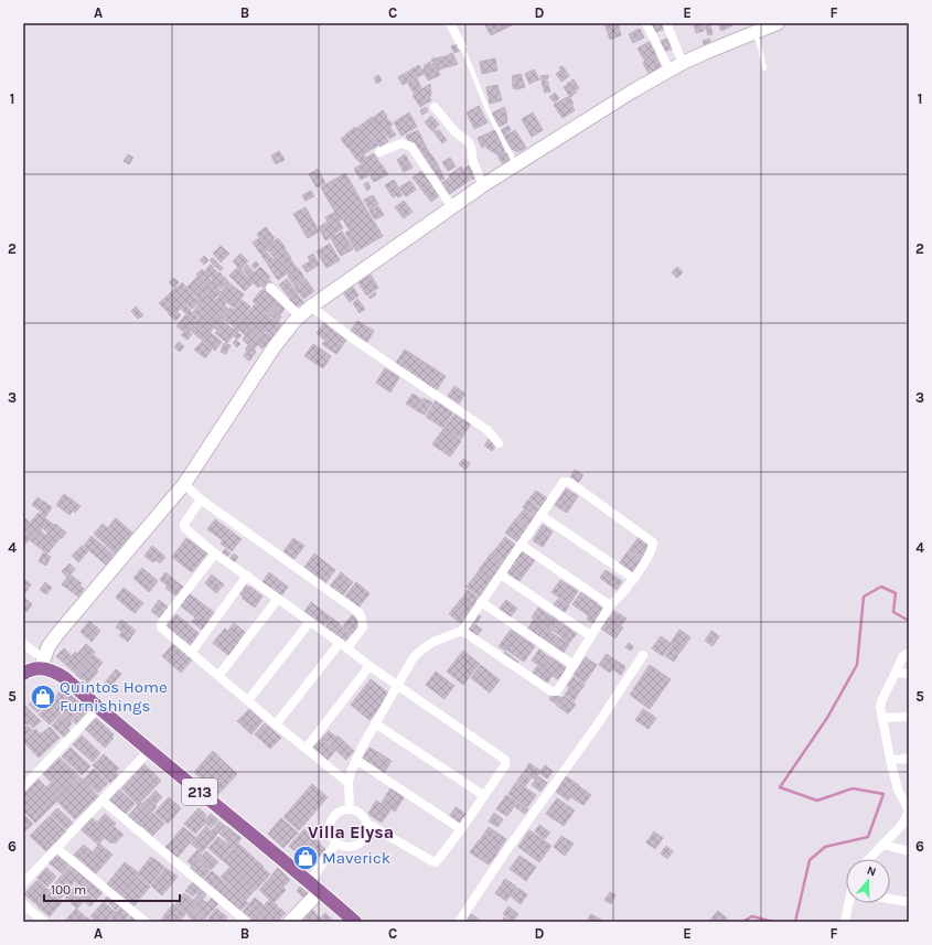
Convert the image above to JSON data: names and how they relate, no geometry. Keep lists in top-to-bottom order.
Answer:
{
  "streets": {
    "main road": ["213"]
  },
  "districts": ["Villa Elysa"],
  "places": {
    "shop": ["Quintos Home Furnishings", "Maverick"]
  },
  "scale_bar": "100 m",
  "north": "top",
  "grid": {
    "columns": [
      "A",
      "B",
      "C",
      "D",
      "E",
      "F"
    ],
    "rows": [
      "1",
      "2",
      "3",
      "4",
      "5",
      "6"
    ]
  }
}
